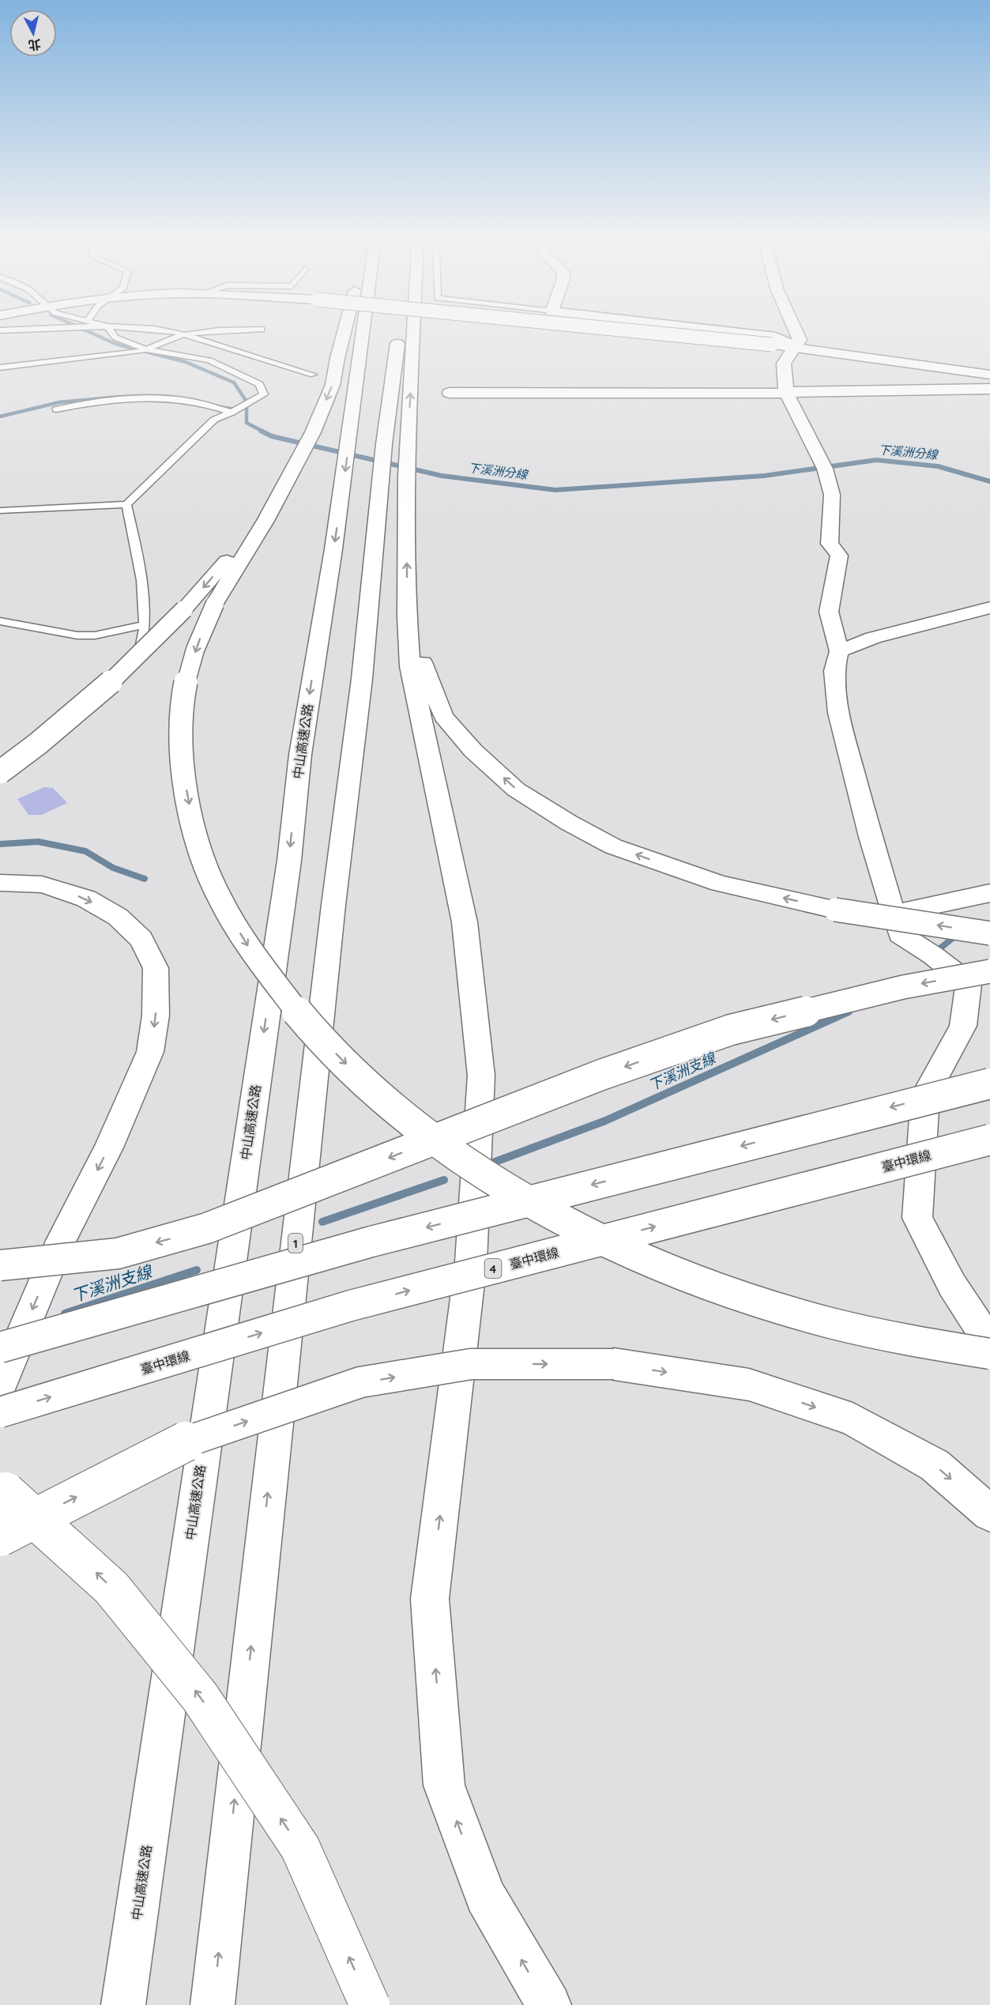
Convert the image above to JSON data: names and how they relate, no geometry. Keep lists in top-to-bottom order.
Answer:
{
  "streets": {
    "main road": [
      "中山高速公路",
      "臺中環線",
      "1",
      "4"
    ]
  },
  "water": ["下溪洲分線", "下溪洲支線"],
  "north": "bottom"
}
